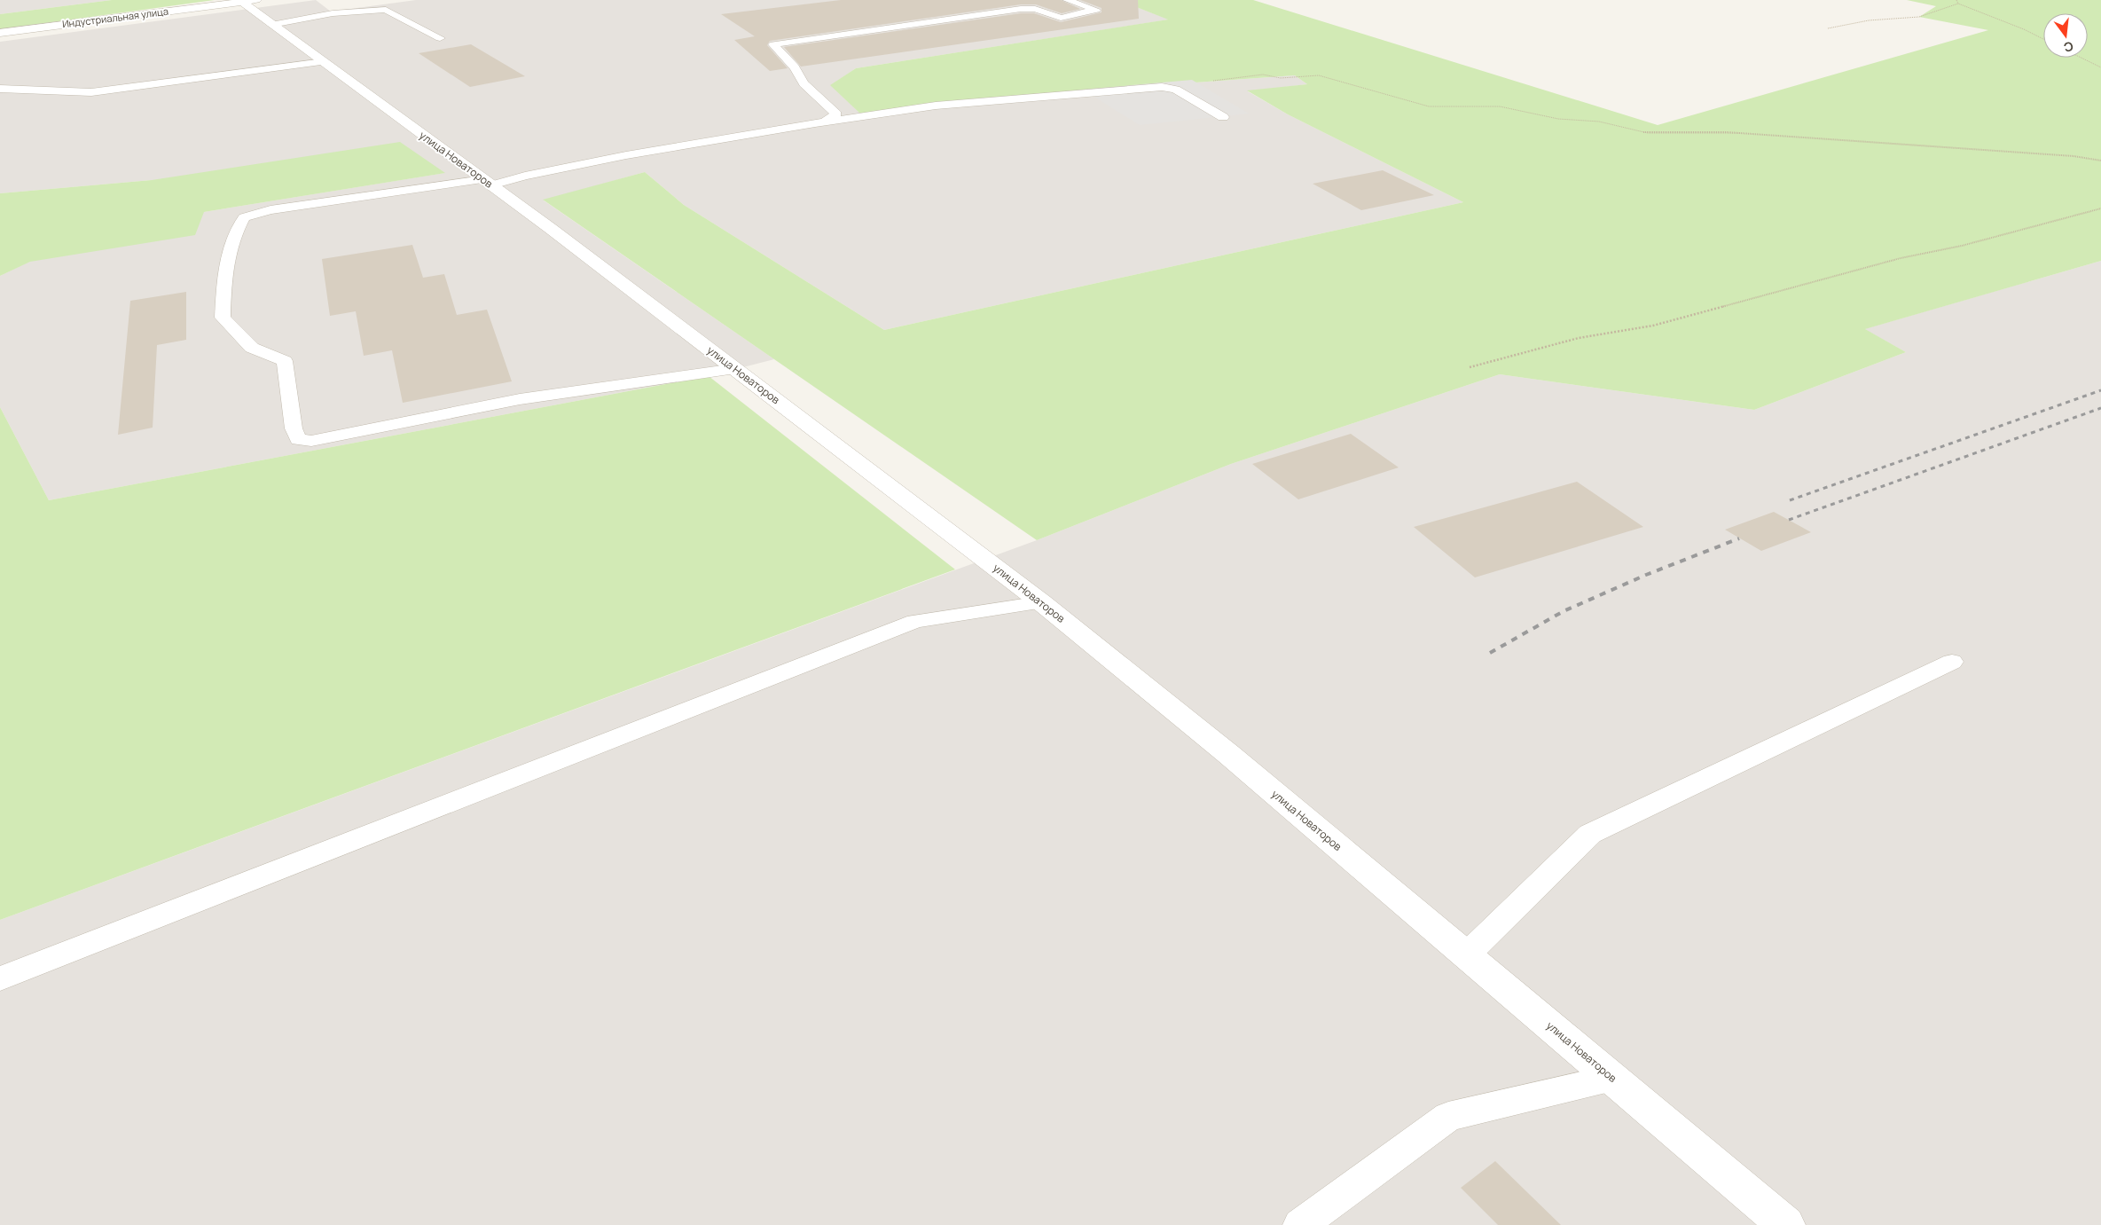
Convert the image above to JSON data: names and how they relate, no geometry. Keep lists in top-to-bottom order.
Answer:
{
  "streets": {
    "street": ["Индустриальная улица", "улица Новаторов"]
  },
  "crossings": [
    ["Индустриальная улица", "улица Новаторов"]
  ],
  "north": "bottom"
}
